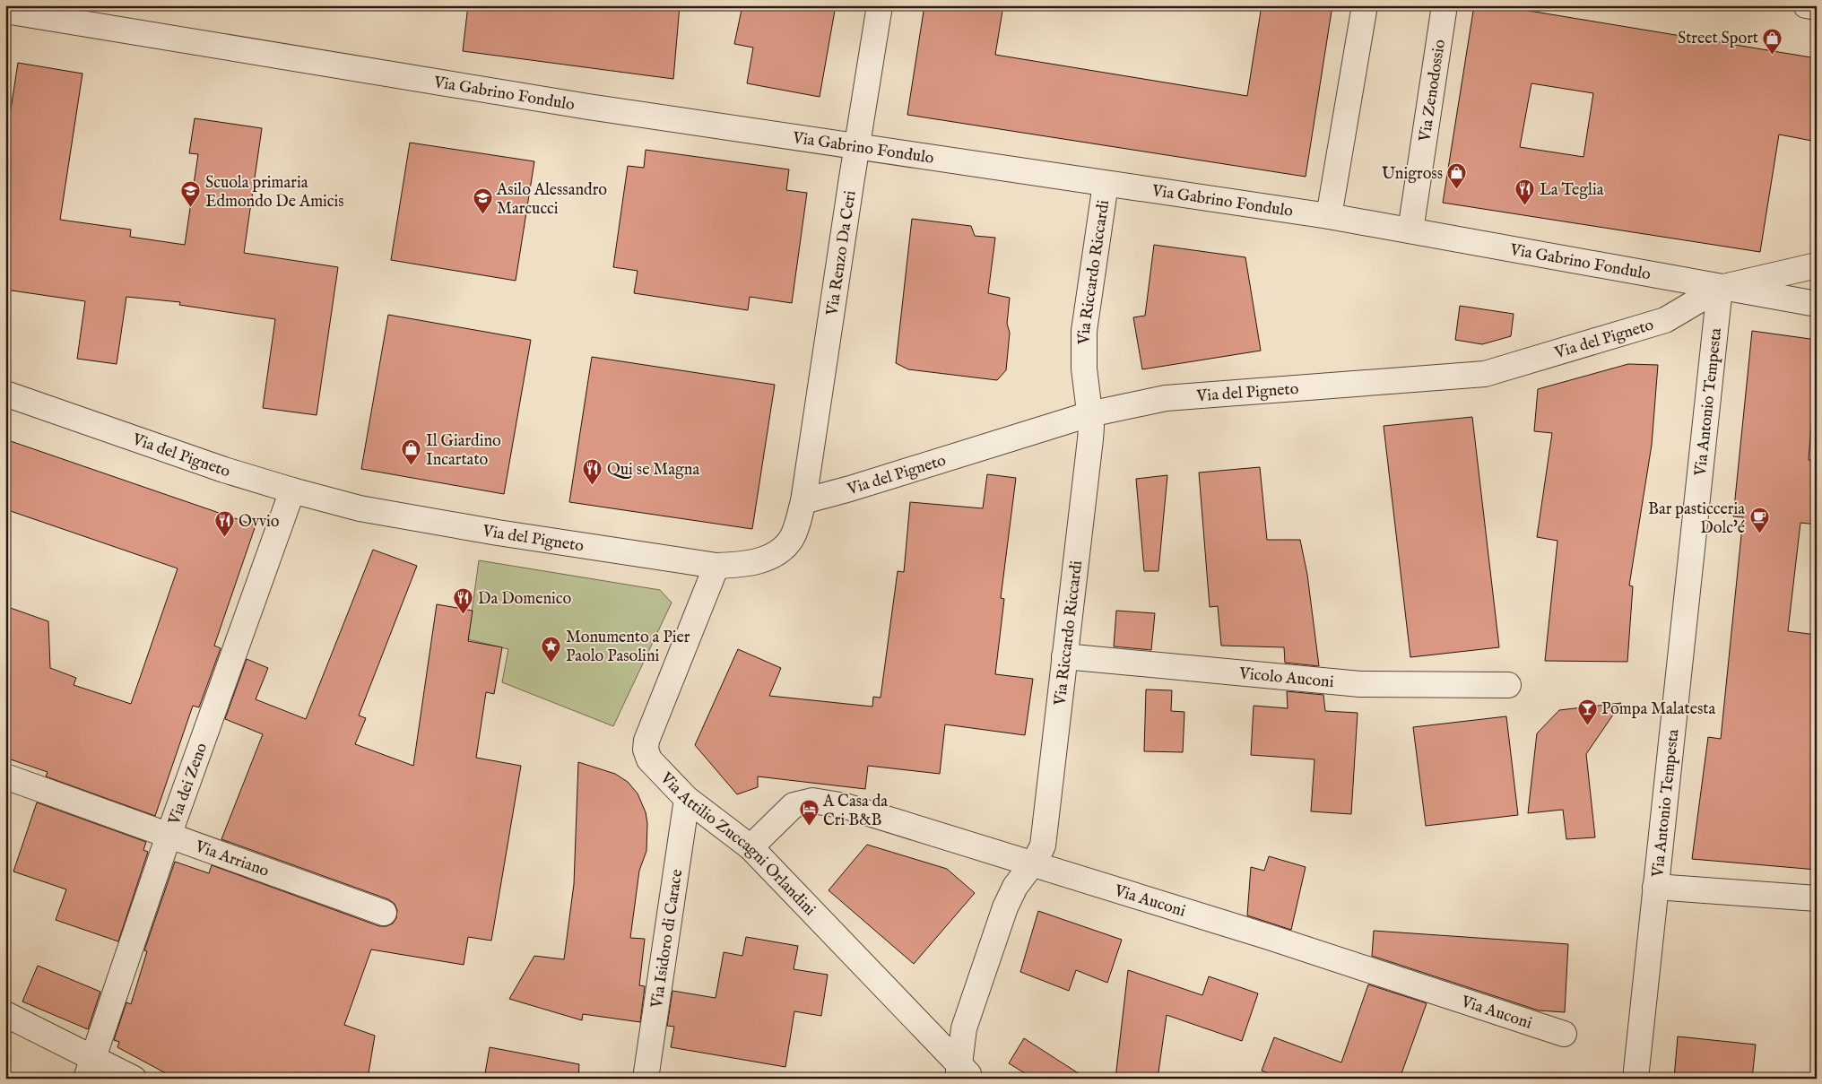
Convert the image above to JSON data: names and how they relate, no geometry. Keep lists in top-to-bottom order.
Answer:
{
  "streets": {
    "street": [
      "Via Zenodossio",
      "Via Gabrino Fondulo",
      "Via Renzo Da Ceri",
      "Via Riccardo Riccardi",
      "Via del Pigneto",
      "Via Antonio Tempesta",
      "Vicolo Auconi",
      "Via dei Zeno",
      "Via Attilio Zuccagni Orlandini",
      "Via Arriano",
      "Via Auconi",
      "Via Isidoro di Carace"
    ]
  },
  "crossings": [
    ["Via Zenodossio", "Via Gabrino Fondulo"],
    ["Via Gabrino Fondulo", "Via Renzo Da Ceri"],
    ["Via Gabrino Fondulo", "Via Riccardo Riccardi"],
    ["Via Gabrino Fondulo", "Via del Pigneto"],
    ["Via Gabrino Fondulo", "Via Antonio Tempesta"],
    ["Via Renzo Da Ceri", "Via del Pigneto"],
    ["Via Riccardo Riccardi", "Via del Pigneto"],
    ["Via Riccardo Riccardi", "Vicolo Auconi"],
    ["Via Riccardo Riccardi", "Via Attilio Zuccagni Orlandini"],
    ["Via Riccardo Riccardi", "Via Auconi"],
    ["Via del Pigneto", "Via Antonio Tempesta"],
    ["Via del Pigneto", "Via dei Zeno"],
    ["Via del Pigneto", "Via Attilio Zuccagni Orlandini"],
    ["Via dei Zeno", "Via Arriano"],
    ["Via Attilio Zuccagni Orlandini", "Via Auconi"],
    ["Via Attilio Zuccagni Orlandini", "Via Isidoro di Carace"]
  ],
  "places": {
    "shop": ["Street Sport", "Unigross", "Il Giardino Incartato"],
    "restaurant": [
      "La Teglia",
      "Qui se Magna",
      "Ovvio",
      "Da Domenico"
    ],
    "school or university": ["Scuola primaria Edmondo De Amicis", "Asilo Alessandro Marcucci"],
    "cafe": ["Bar pasticceria Dolc'é"],
    "place": ["Monumento a Pier Paolo Pasolini"],
    "bar": ["Pompa Malatesta"],
    "hotel": ["A Casa da Cri B&B"]
  }
}
